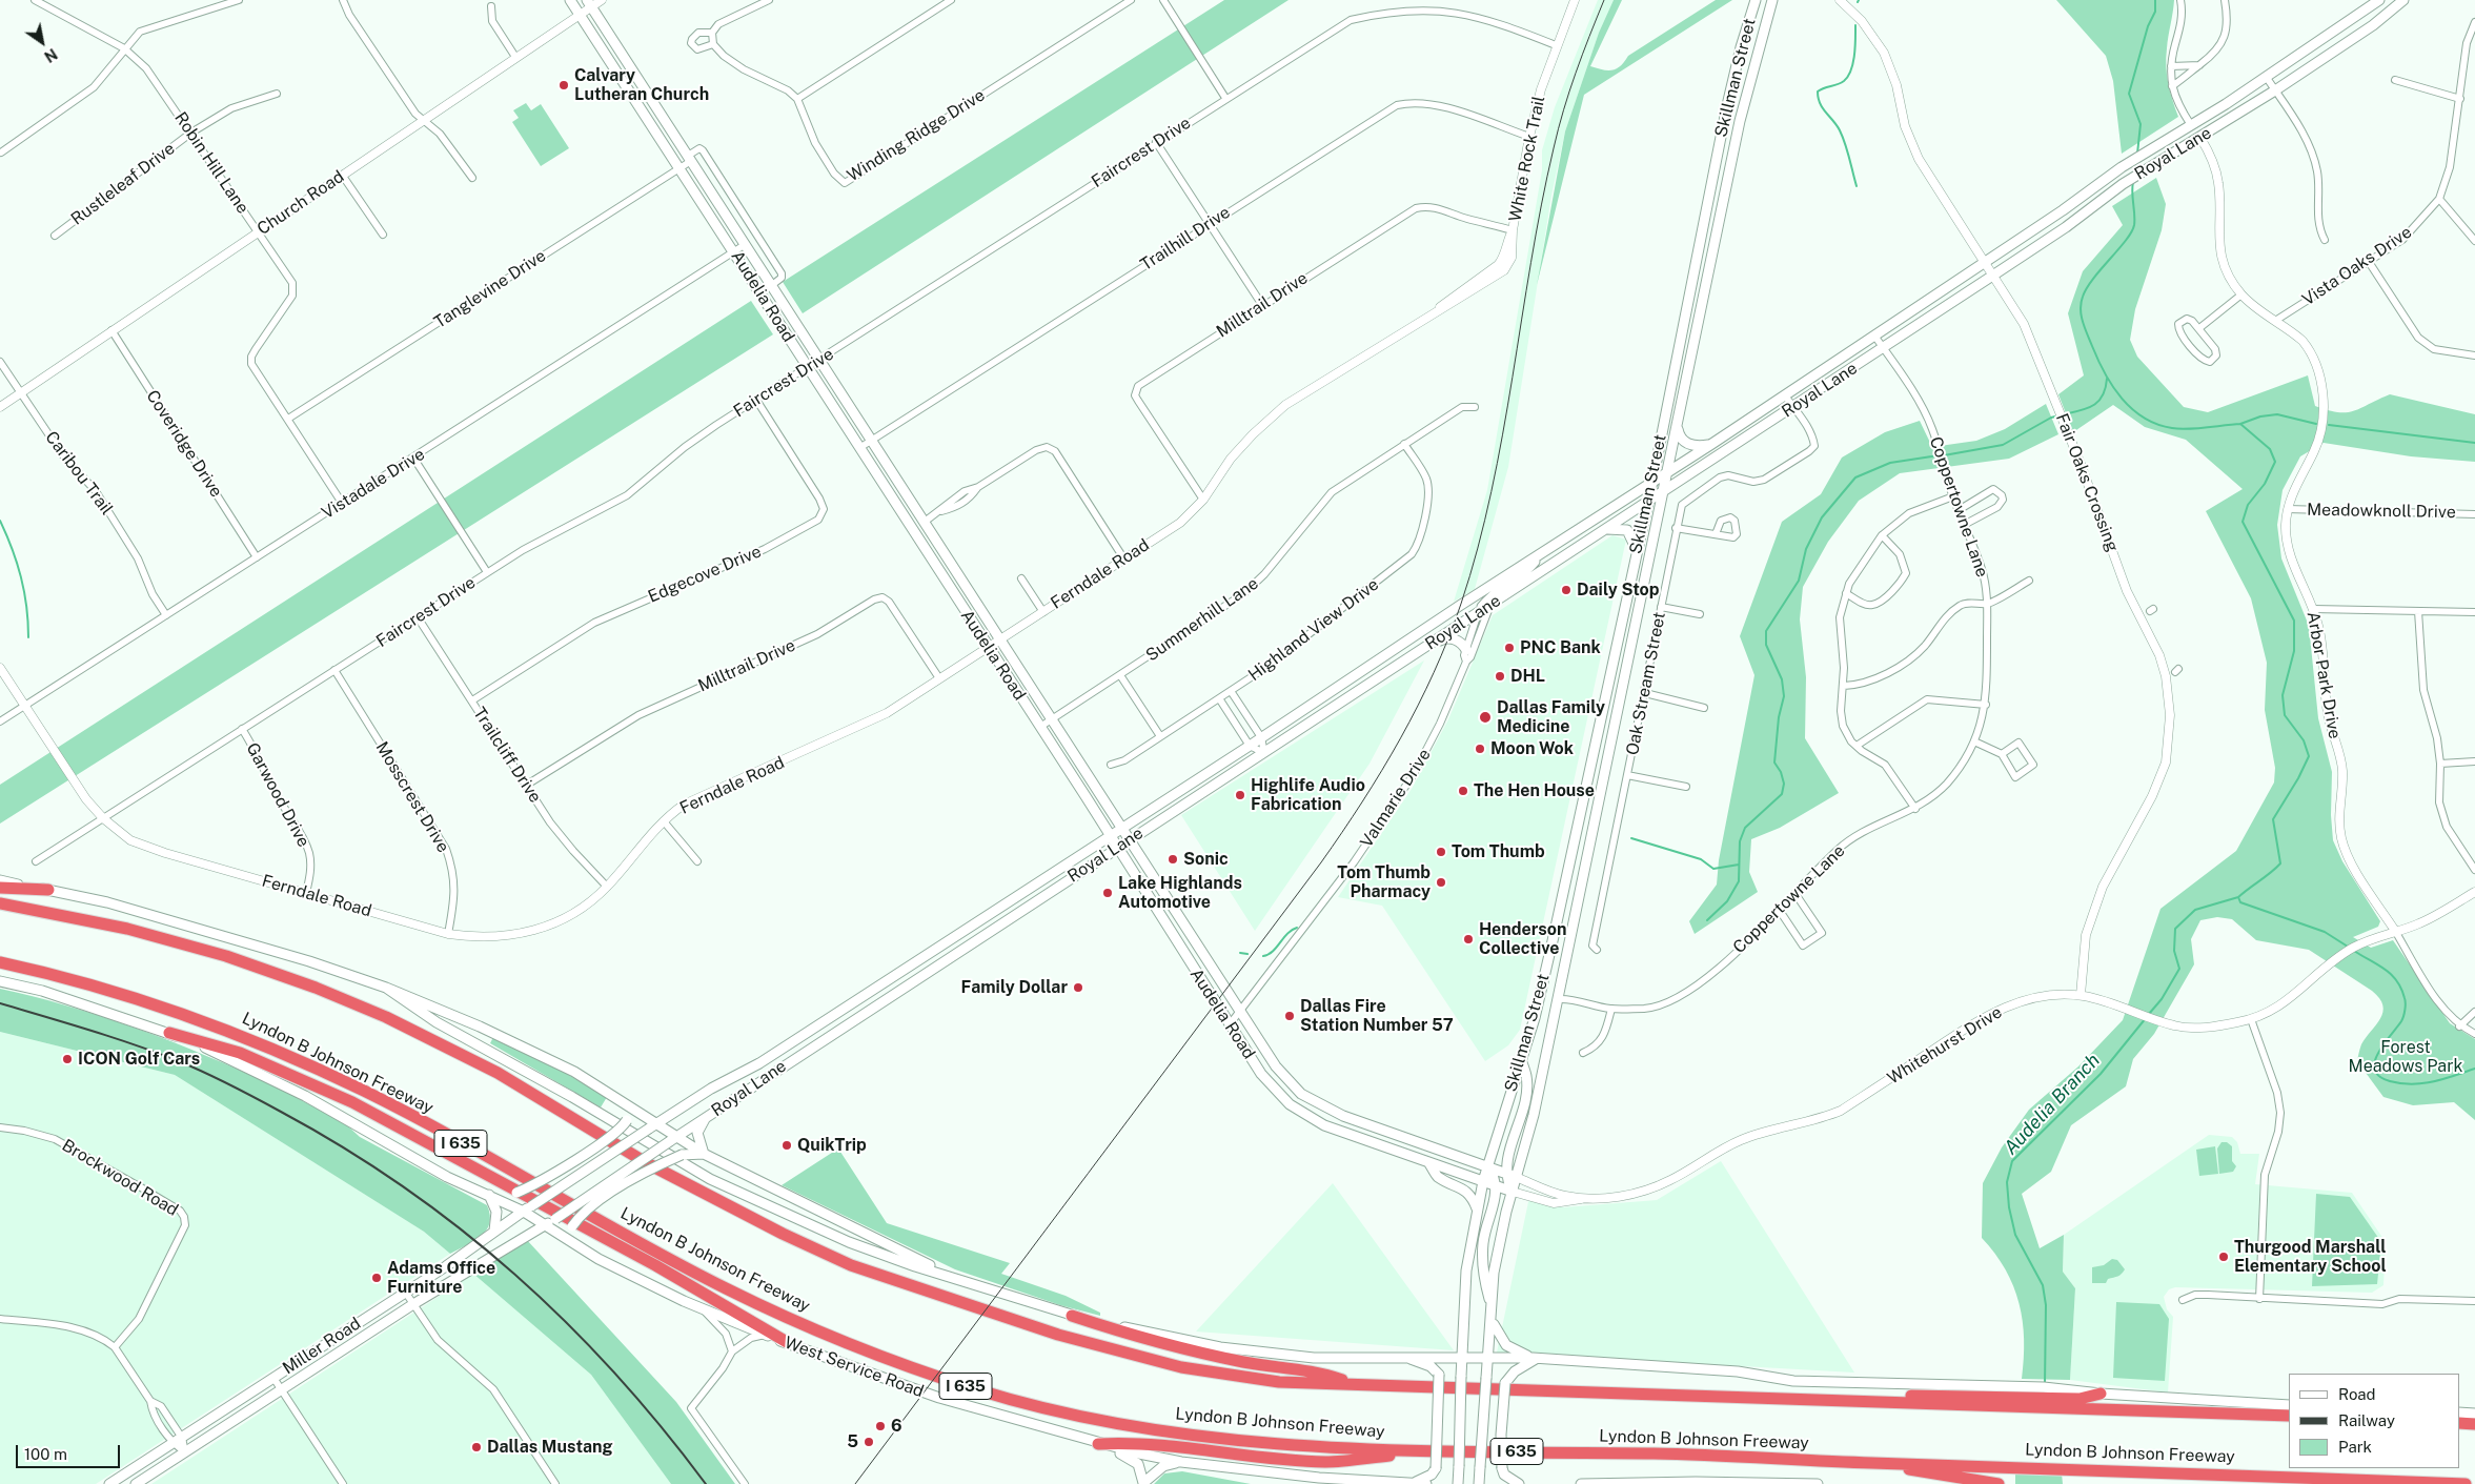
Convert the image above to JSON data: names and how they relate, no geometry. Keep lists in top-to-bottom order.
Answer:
{
  "streets": {
    "highway": ["Lyndon B Johnson Freeway", "I 635"],
    "main road": [
      "Skillman Street",
      "Royal Lane",
      "Audelia Road",
      "Miller Road",
      "West Service Road"
    ],
    "street": [
      "Winding Ridge Drive",
      "Faircrest Drive",
      "White Rock Trail",
      "Robin Hill Lane",
      "Rustleleaf Drive",
      "Church Road",
      "Trailhill Drive",
      "Vista Oaks Drive",
      "Tanglevine Drive",
      "Milltrail Drive",
      "Coveridge Drive",
      "Caribou Trail",
      "Fair Oaks Crossing",
      "Vistadale Drive",
      "Coppertowne Lane",
      "Meadowknoll Drive",
      "Edgecove Drive",
      "Ferndale Road",
      "Summerhill Lane",
      "Highland View Drive",
      "Arbor Park Drive",
      "Oak Stream Street",
      "Trailcliff Drive",
      "Garwood Drive",
      "Mosscrest Drive",
      "Valmarie Drive",
      "Whitehurst Drive",
      "Brockwood Road"
    ]
  },
  "crossings": [
    ["Skillman Street", "Royal Lane"],
    ["Skillman Street", "Audelia Road"],
    ["Skillman Street", "Coppertowne Lane"],
    ["Skillman Street", "Whitehurst Drive"],
    ["Faircrest Drive", "White Rock Trail"],
    ["Faircrest Drive", "Audelia Road"],
    ["Faircrest Drive", "Edgecove Drive"],
    ["Faircrest Drive", "Ferndale Road"],
    ["Faircrest Drive", "Trailcliff Drive"],
    ["Faircrest Drive", "Garwood Drive"],
    ["Faircrest Drive", "Mosscrest Drive"],
    ["Royal Lane", "Audelia Road"],
    ["Royal Lane", "Fair Oaks Crossing"],
    ["Royal Lane", "Coppertowne Lane"],
    ["Royal Lane", "Arbor Park Drive"],
    ["Royal Lane", "Oak Stream Street"],
    ["Royal Lane", "Valmarie Drive"],
    ["Royal Lane", "Miller Road"],
    ["Royal Lane", "West Service Road"],
    ["White Rock Trail", "Trailhill Drive"],
    ["White Rock Trail", "Milltrail Drive"],
    ["White Rock Trail", "Ferndale Road"],
    ["Robin Hill Lane", "Rustleleaf Drive"],
    ["Robin Hill Lane", "Church Road"],
    ["Robin Hill Lane", "Tanglevine Drive"],
    ["Robin Hill Lane", "Vistadale Drive"],
    ["Church Road", "Audelia Road"],
    ["Church Road", "Coveridge Drive"],
    ["Church Road", "Caribou Trail"],
    ["Trailhill Drive", "Audelia Road"],
    ["Vista Oaks Drive", "Arbor Park Drive"],
    ["Tanglevine Drive", "Audelia Road"],
    ["Audelia Road", "Vistadale Drive"],
    ["Audelia Road", "Ferndale Road"],
    ["Audelia Road", "Summerhill Lane"],
    ["Audelia Road", "Valmarie Drive"],
    ["Audelia Road", "Whitehurst Drive"],
    ["Milltrail Drive", "Ferndale Road"],
    ["Milltrail Drive", "Trailcliff Drive"],
    ["Coveridge Drive", "Vistadale Drive"],
    ["Caribou Trail", "Vistadale Drive"],
    ["Fair Oaks Crossing", "Whitehurst Drive"],
    ["Vistadale Drive", "Ferndale Road"],
    ["Meadowknoll Drive", "Arbor Park Drive"],
    ["Edgecove Drive", "Trailcliff Drive"],
    ["Ferndale Road", "Trailcliff Drive"],
    ["Ferndale Road", "Garwood Drive"],
    ["Ferndale Road", "Mosscrest Drive"],
    ["Summerhill Lane", "Highland View Drive"],
    ["Arbor Park Drive", "Whitehurst Drive"],
    ["Miller Road", "West Service Road"]
  ],
  "water": ["Audelia Branch"],
  "parks": ["Forest Meadows Park"],
  "places": [
    "Calvary Lutheran Church",
    "Daily Stop",
    "PNC Bank",
    "DHL",
    "Dallas Family Medicine",
    "Moon Wok",
    "The Hen House",
    "Highlife Audio Fabrication",
    "Tom Thumb",
    "Sonic",
    "Tom Thumb Pharmacy",
    "Lake Highlands Automotive",
    "Henderson Collective",
    "Family Dollar",
    "Dallas Fire Station Number 57",
    "ICON Golf Cars",
    "QuikTrip",
    "Thurgood Marshall Elementary School",
    "Adams Office Furniture",
    "6",
    "5",
    "Dallas Mustang"
  ],
  "legend": ["Road", "Railway", "Park"],
  "scale_bar": "100 m",
  "north": "bottom right"
}
